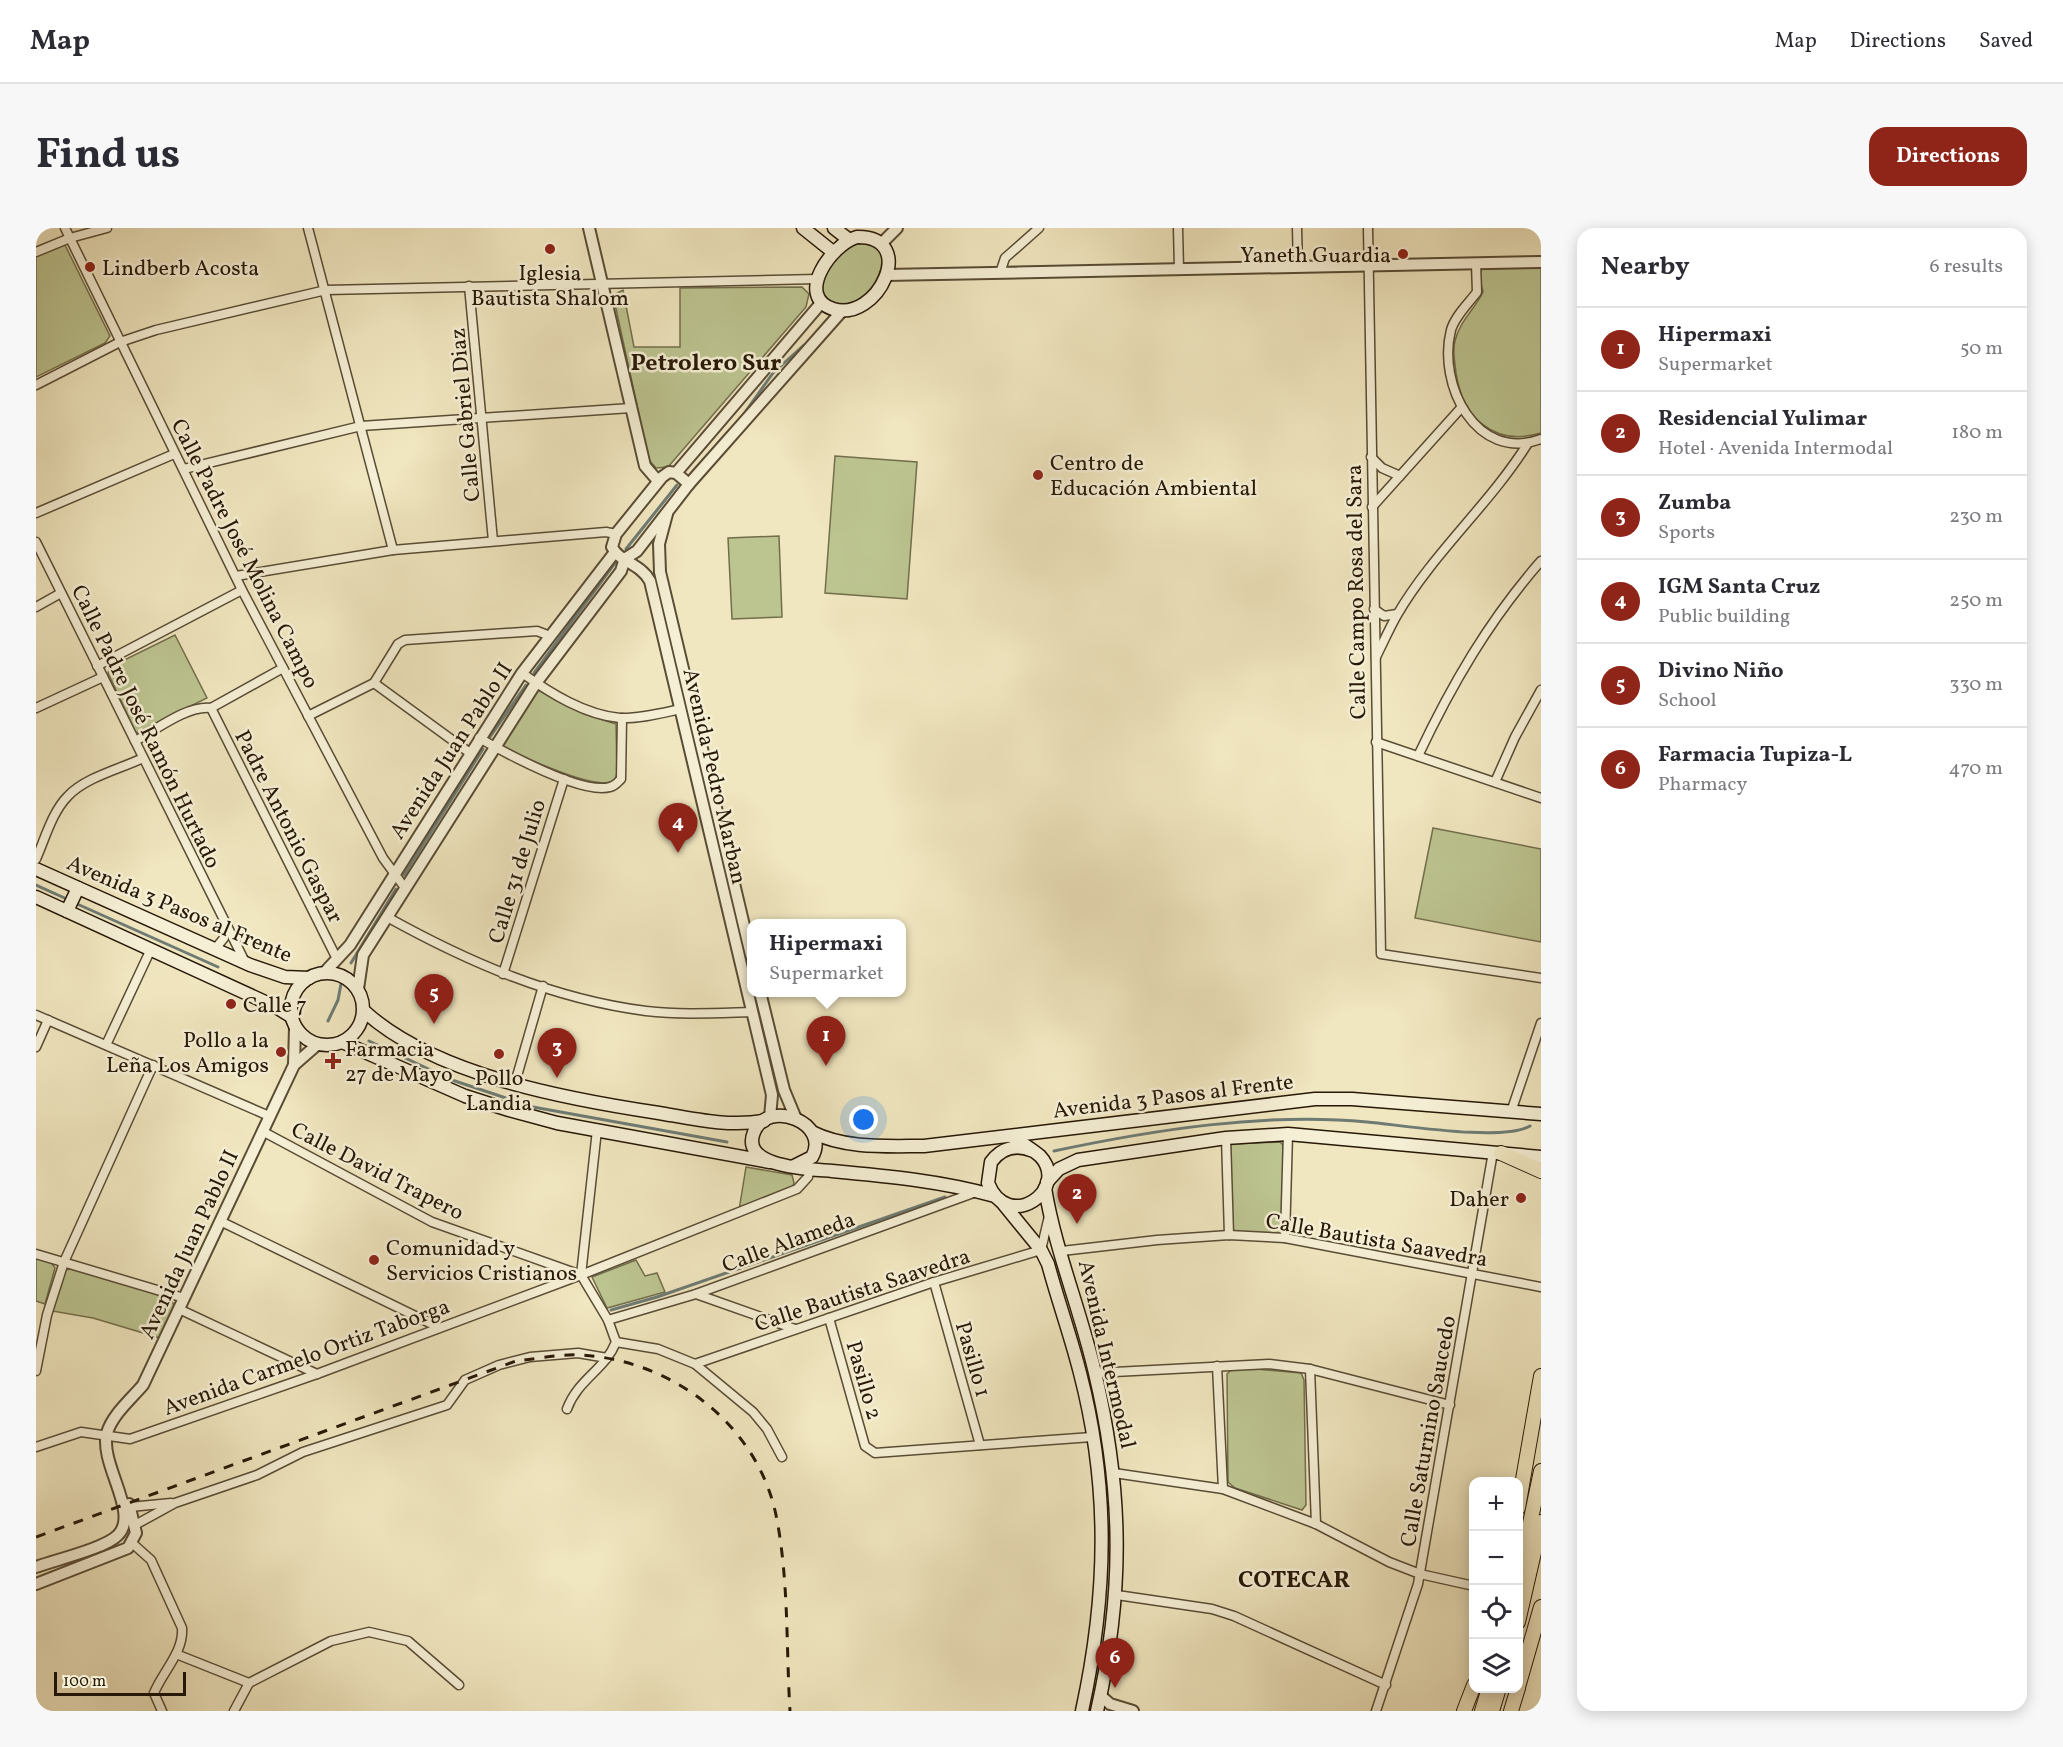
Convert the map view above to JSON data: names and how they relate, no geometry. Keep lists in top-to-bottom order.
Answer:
{
  "streets": {
    "main road": ["Avenida 3 Pasos al Frente", "Avenida Intermodal"],
    "street": [
      "Calle Gabriel Diaz",
      "Calle Padre José Molina Campo",
      "Calle Campo Rosa del Sara",
      "Calle Padre José Ramón Hurtado",
      "Avenida Juan Pablo II",
      "Avenida Pedro Marban",
      "Padre Antonio Gaspar",
      "Calle 31 de Julio",
      "Calle David Trapero",
      "Calle Bautista Saavedra",
      "Calle Alameda",
      "Avenida Carmelo Ortiz Taborga",
      "Pasillo 1",
      "Pasillo 2",
      "Calle Saturnino Saucedo"
    ]
  },
  "crossings": [
    ["Calle Padre José Molina Campo", "Avenida Juan Pablo II"],
    ["Calle Padre José Ramón Hurtado", "Avenida 3 Pasos al Frente"],
    ["Avenida Juan Pablo II", "Avenida Pedro Marban"],
    ["Avenida Juan Pablo II", "Padre Antonio Gaspar"],
    ["Avenida Juan Pablo II", "Avenida 3 Pasos al Frente"],
    ["Avenida Juan Pablo II", "Calle David Trapero"],
    ["Avenida Juan Pablo II", "Avenida Carmelo Ortiz Taborga"],
    ["Avenida Pedro Marban", "Avenida 3 Pasos al Frente"],
    ["Calle David Trapero", "Avenida Carmelo Ortiz Taborga"],
    ["Calle Bautista Saavedra", "Avenida Intermodal"],
    ["Calle Bautista Saavedra", "Pasillo 1"],
    ["Calle Bautista Saavedra", "Pasillo 2"],
    ["Calle Bautista Saavedra", "Calle Saturnino Saucedo"],
    ["Pasillo 1", "Pasillo 2"]
  ],
  "districts": ["Petrolero Sur", "COTECAR"],
  "places": {
    "other": [
      "Iglesia Bautista Shalom",
      "Yaneth Guardia",
      "Lindberb Acosta",
      "Centro de Educación Ambiental",
      "Calle 7",
      "Pollo a la Leña Los Amigos",
      "Pollo Landia",
      "Daher",
      "Comunidad y Servicios Cristianos"
    ],
    "health": ["Farmacia 27 de Mayo"]
  },
  "scale_bar": "100 m",
  "page": {
    "header": "Map",
    "nav": ["Map", "Directions", "Saved"],
    "title": "Find us",
    "buttons": "Directions",
    "heading": ["Nearby", "6 results"],
    "list": [
      {
        "mark": "1",
        "name": "Hipermaxi",
        "note": "Supermarket",
        "value": "50 m"
      },
      {
        "mark": "2",
        "name": "Residencial Yulimar",
        "note": "Hotel · Avenida Intermodal",
        "value": "180 m"
      },
      {
        "mark": "3",
        "name": "Zumba",
        "note": "Sports",
        "value": "230 m"
      },
      {
        "mark": "4",
        "name": "IGM Santa Cruz",
        "note": "Public building",
        "value": "250 m"
      },
      {
        "mark": "5",
        "name": "Divino Niño",
        "note": "School",
        "value": "330 m"
      },
      {
        "mark": "6",
        "name": "Farmacia Tupiza-L",
        "note": "Pharmacy",
        "value": "470 m"
      }
    ],
    "pins": [
      "4",
      "5",
      "1",
      "3",
      "2",
      "6"
    ],
    "popup": ["Hipermaxi", "Supermarket"],
    "map_buttons": ["+", "−"],
    "scale": "100 m"
  }
}
